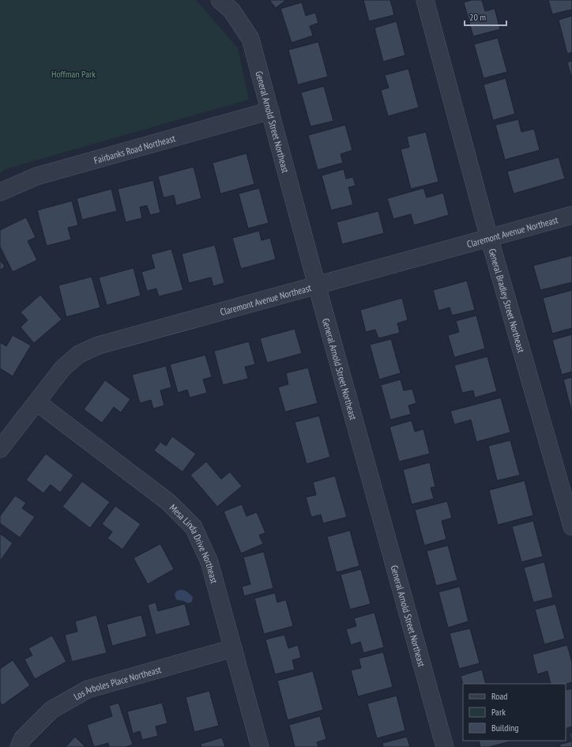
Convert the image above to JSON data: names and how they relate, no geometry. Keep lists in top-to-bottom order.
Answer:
{
  "streets": {
    "street": [
      "General Arnold Street Northeast",
      "Fairbanks Road Northeast",
      "Claremont Avenue Northeast",
      "General Bradley Street Northeast",
      "Mesa Linda Drive Northeast",
      "Los Arboles Place Northeast"
    ]
  },
  "crossings": [
    ["General Arnold Street Northeast", "Fairbanks Road Northeast"],
    ["General Arnold Street Northeast", "Claremont Avenue Northeast"],
    ["Claremont Avenue Northeast", "General Bradley Street Northeast"],
    ["Claremont Avenue Northeast", "Mesa Linda Drive Northeast"],
    ["Mesa Linda Drive Northeast", "Los Arboles Place Northeast"]
  ],
  "parks": ["Hoffman Park"],
  "legend": ["Road", "Park", "Building"],
  "scale_bar": "20 m"
}
